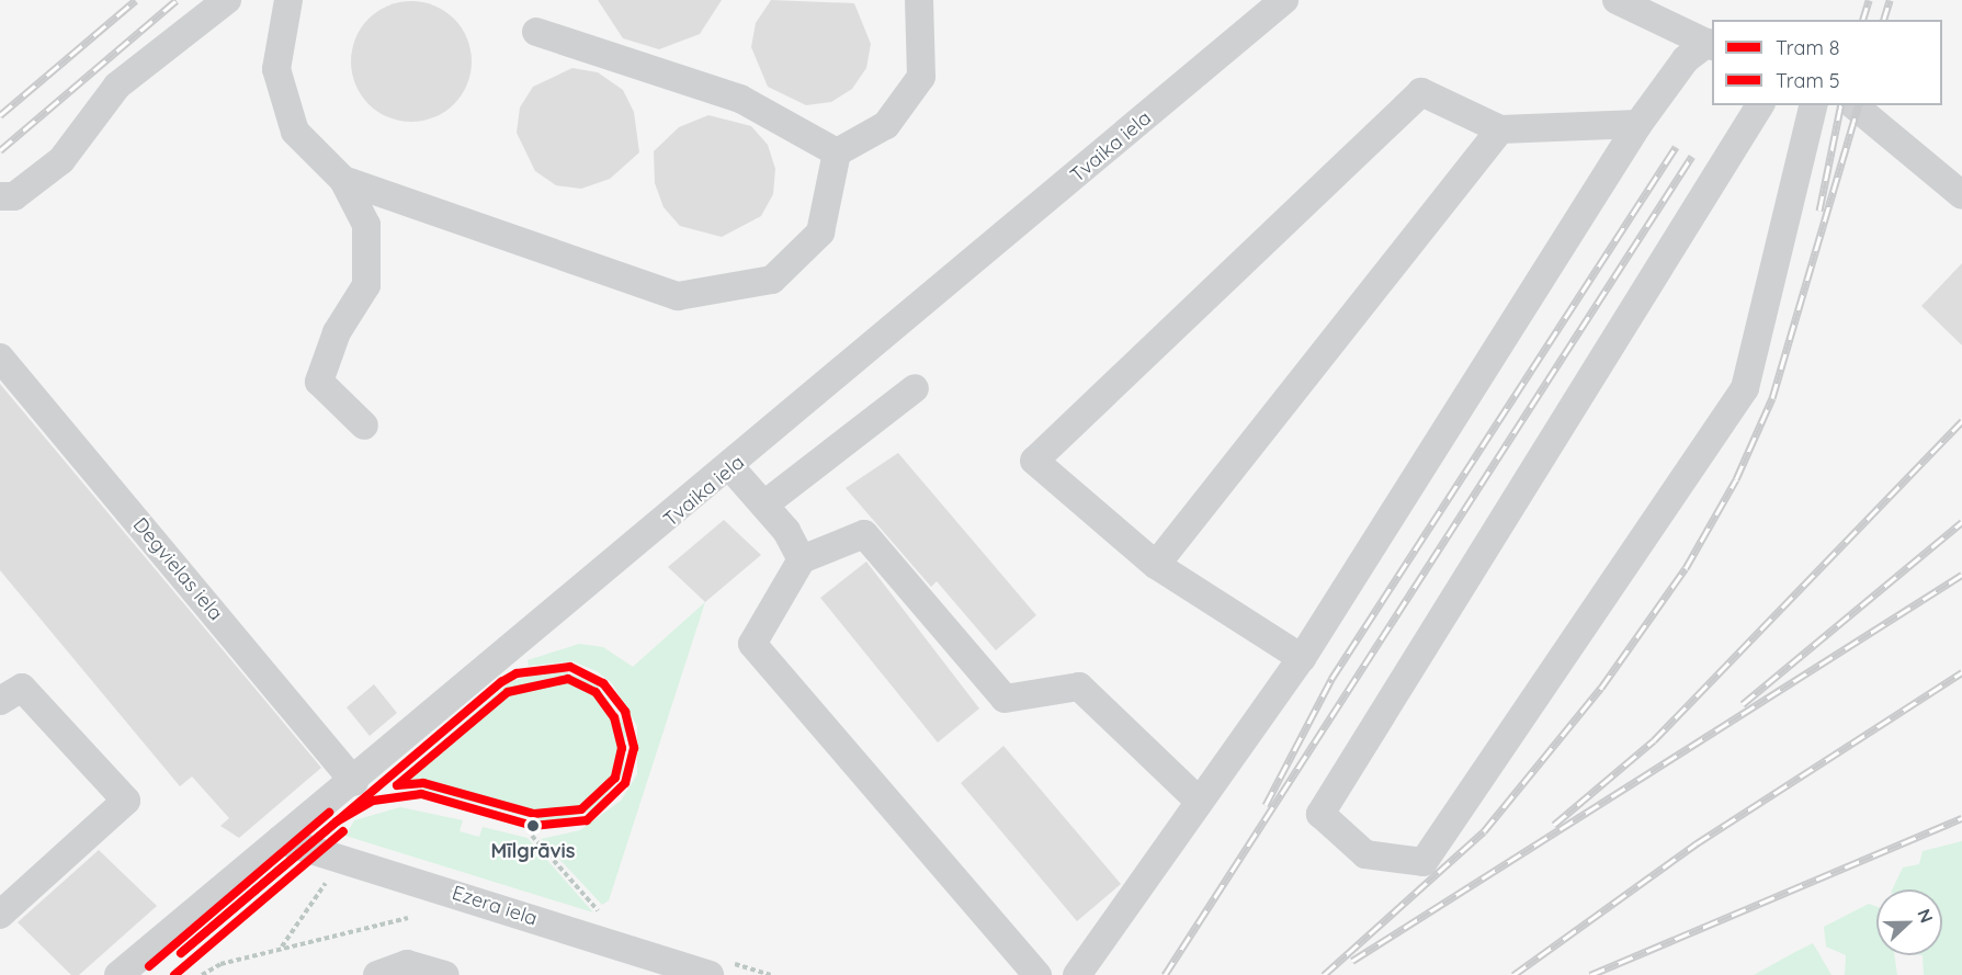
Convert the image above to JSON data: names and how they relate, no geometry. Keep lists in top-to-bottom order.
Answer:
{
  "streets": {
    "street": ["Tvaika iela", "Degvielas iela", "Ezera iela"]
  },
  "crossings": [
    ["Tvaika iela", "Degvielas iela"],
    ["Tvaika iela", "Ezera iela"]
  ],
  "places": ["Mīlgrāvis"],
  "lines": ["tram line 8", "tram line 5"],
  "legend": ["Tram 8", "Tram 5"],
  "north": "right"
}
